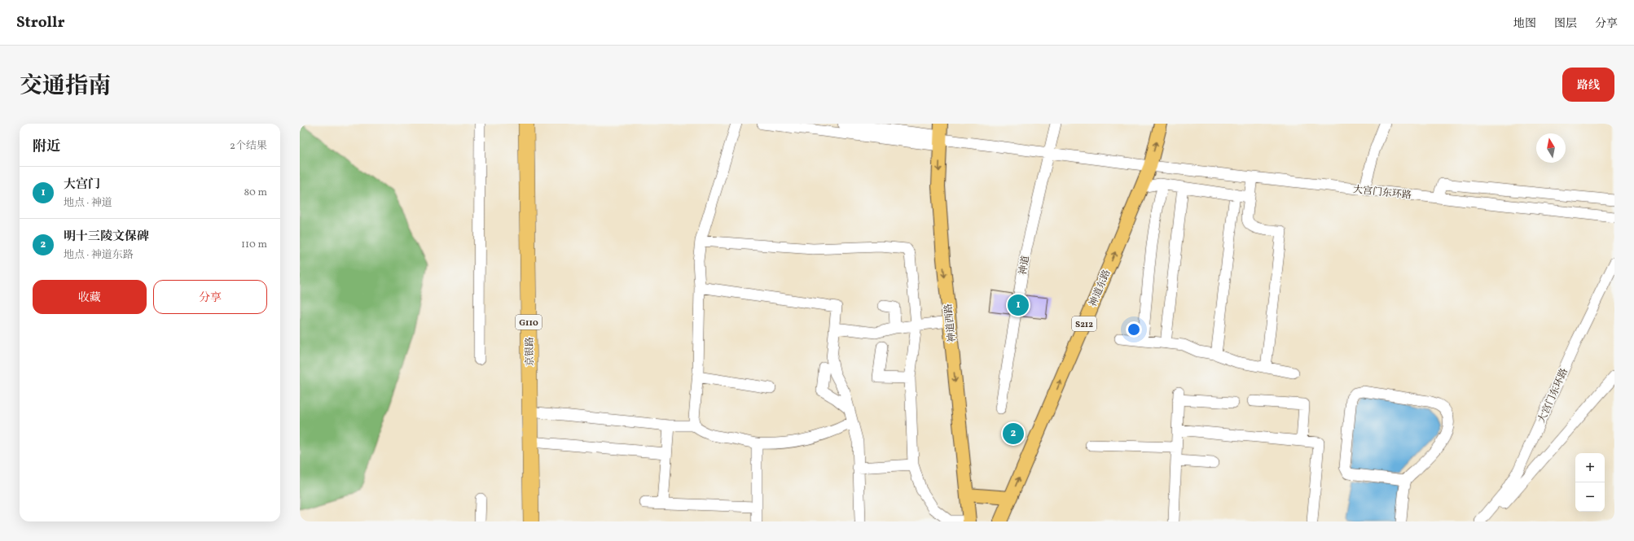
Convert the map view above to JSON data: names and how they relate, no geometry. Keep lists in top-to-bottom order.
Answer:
{
  "streets": {
    "highway": ["G110", "京银路"],
    "main road": ["神道东路", "神道西路", "S212"],
    "street": ["大宫门东环路", "神道"]
  },
  "crossings": [
    ["大宫门东环路", "神道"],
    ["大宫门东环路", "神道东路"],
    ["大宫门东环路", "神道西路"]
  ],
  "one_way": ["神道东路", "神道西路"],
  "north": "top",
  "page": {
    "header": "Strollr",
    "nav": ["地图", "图层", "分享"],
    "title": "交通指南",
    "buttons": [
      "路线",
      ["收藏", "分享"]
    ],
    "heading": ["附近", "2个结果"],
    "list": [
      {
        "mark": "1",
        "name": "大宫门",
        "note": "地点 · 神道",
        "value": "80 m"
      },
      {
        "mark": "2",
        "name": "明十三陵文保碑",
        "note": "地点 · 神道东路",
        "value": "110 m"
      }
    ],
    "pins": ["1", "2"],
    "map_buttons": ["+", "−"]
  }
}
